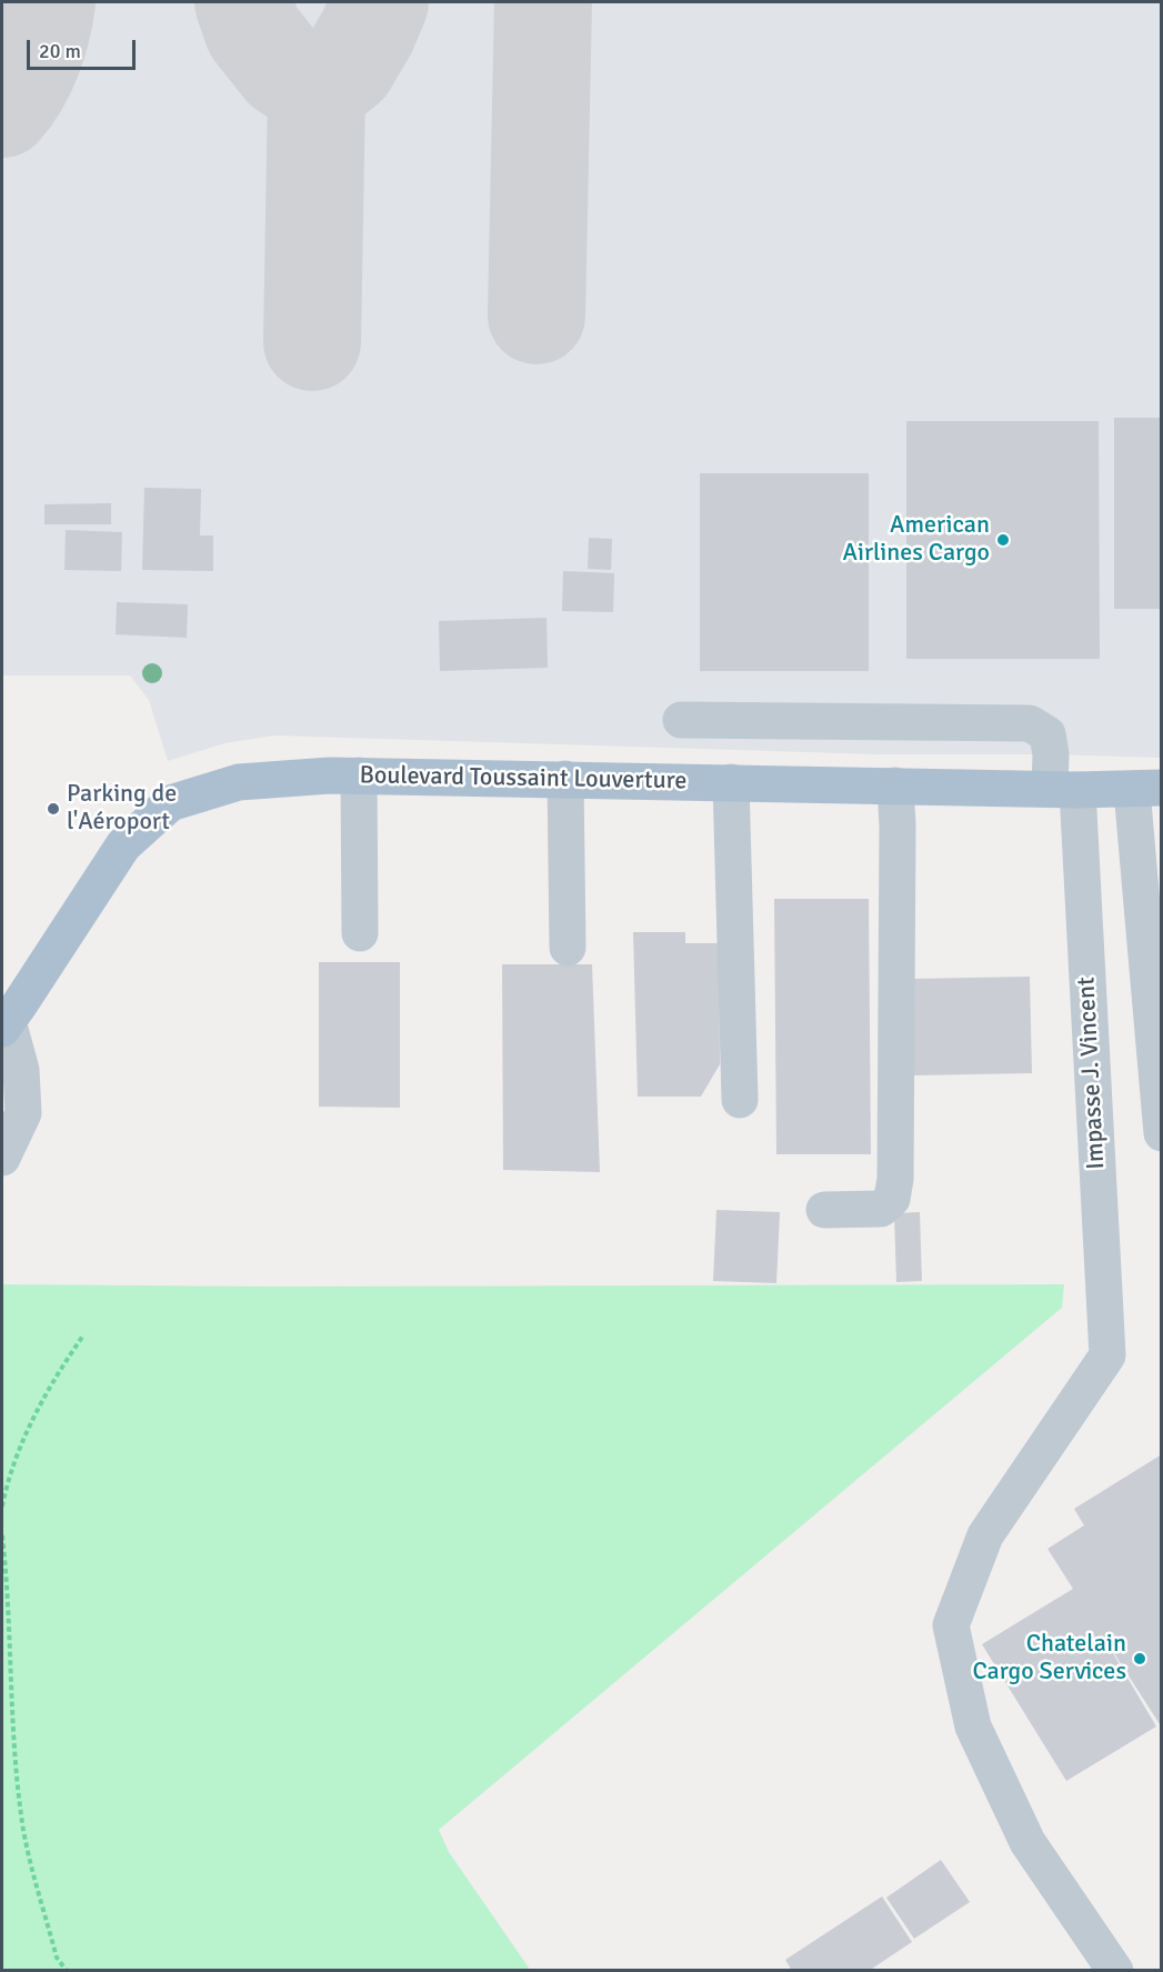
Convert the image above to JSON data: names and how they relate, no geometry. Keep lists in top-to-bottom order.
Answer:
{
  "streets": {
    "main road": ["Boulevard Toussaint Louverture"],
    "lane": ["Impasse J. Vincent"]
  },
  "crossings": [
    ["Boulevard Toussaint Louverture", "Impasse J. Vincent"]
  ],
  "places": ["American Airlines Cargo", "Parking de l'Aéroport", "Chatelain Cargo Services"],
  "scale_bar": "20 m"
}
